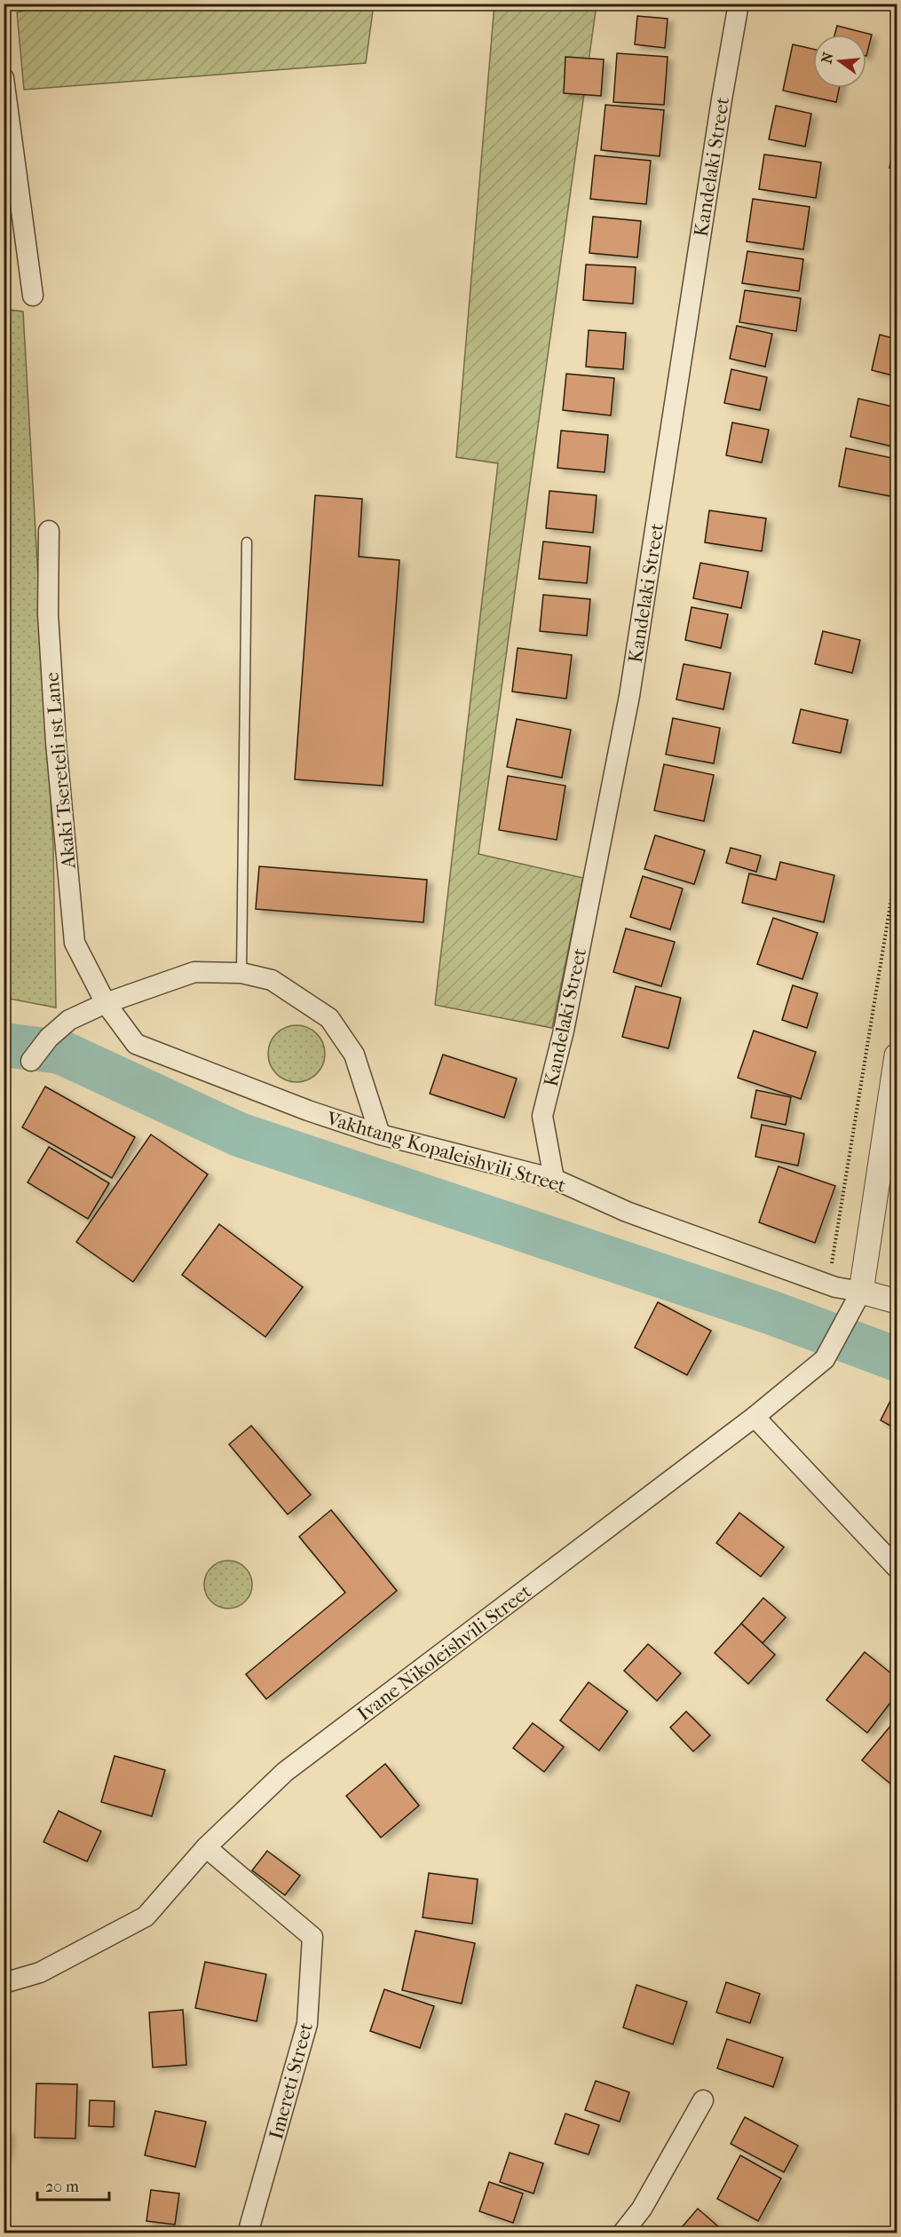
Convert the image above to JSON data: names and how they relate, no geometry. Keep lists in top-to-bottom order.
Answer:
{
  "streets": {
    "street": [
      "Kandelaki Street",
      "Akaki Tsereteli 1st Lane",
      "Vakhtang Kopaleishvili Street",
      "Ivane Nikoleishvili Street",
      "Imereti Street"
    ]
  },
  "crossings": [
    ["Kandelaki Street", "Vakhtang Kopaleishvili Street"],
    ["Akaki Tsereteli 1st Lane", "Vakhtang Kopaleishvili Street"],
    ["Vakhtang Kopaleishvili Street", "Ivane Nikoleishvili Street"],
    ["Ivane Nikoleishvili Street", "Imereti Street"]
  ],
  "scale_bar": "20 m",
  "north": "left"
}
